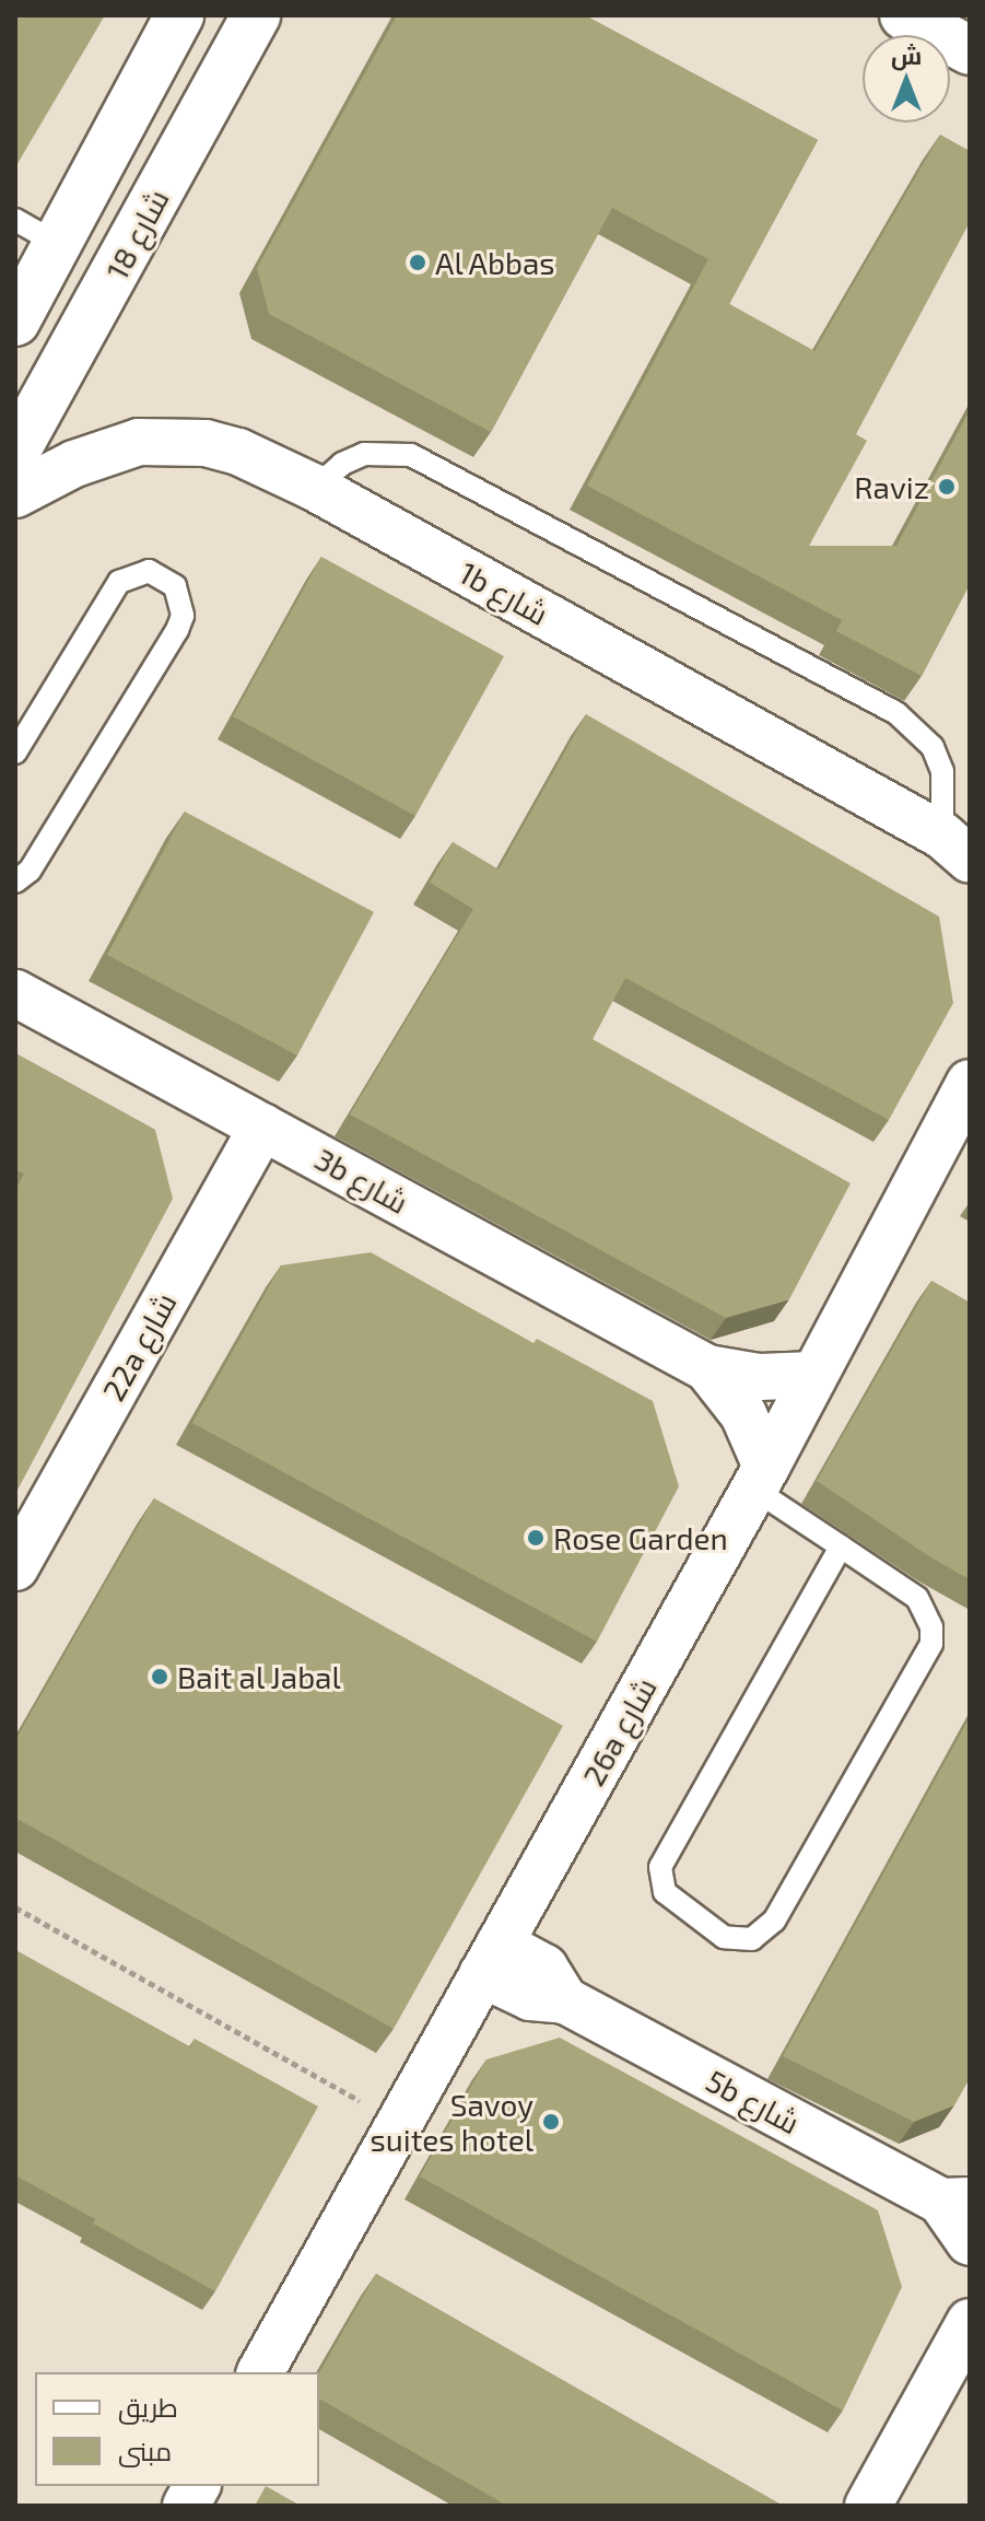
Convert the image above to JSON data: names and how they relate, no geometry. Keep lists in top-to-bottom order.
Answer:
{
  "streets": {
    "street": [
      "شارع 18",
      "1b شارع",
      "3b شارع",
      "22a شارع",
      "26a شارع",
      "5b شارع"
    ]
  },
  "crossings": [
    ["3b شارع", "22a شارع"],
    ["3b شارع", "26a شارع"],
    ["26a شارع", "5b شارع"]
  ],
  "places": [
    "Al Abbas",
    "Raviz",
    "Rose Garden",
    "Bait al Jabal",
    "Savoy suites hotel"
  ],
  "legend": ["طريق", "مبنى"],
  "north": "top"
}
